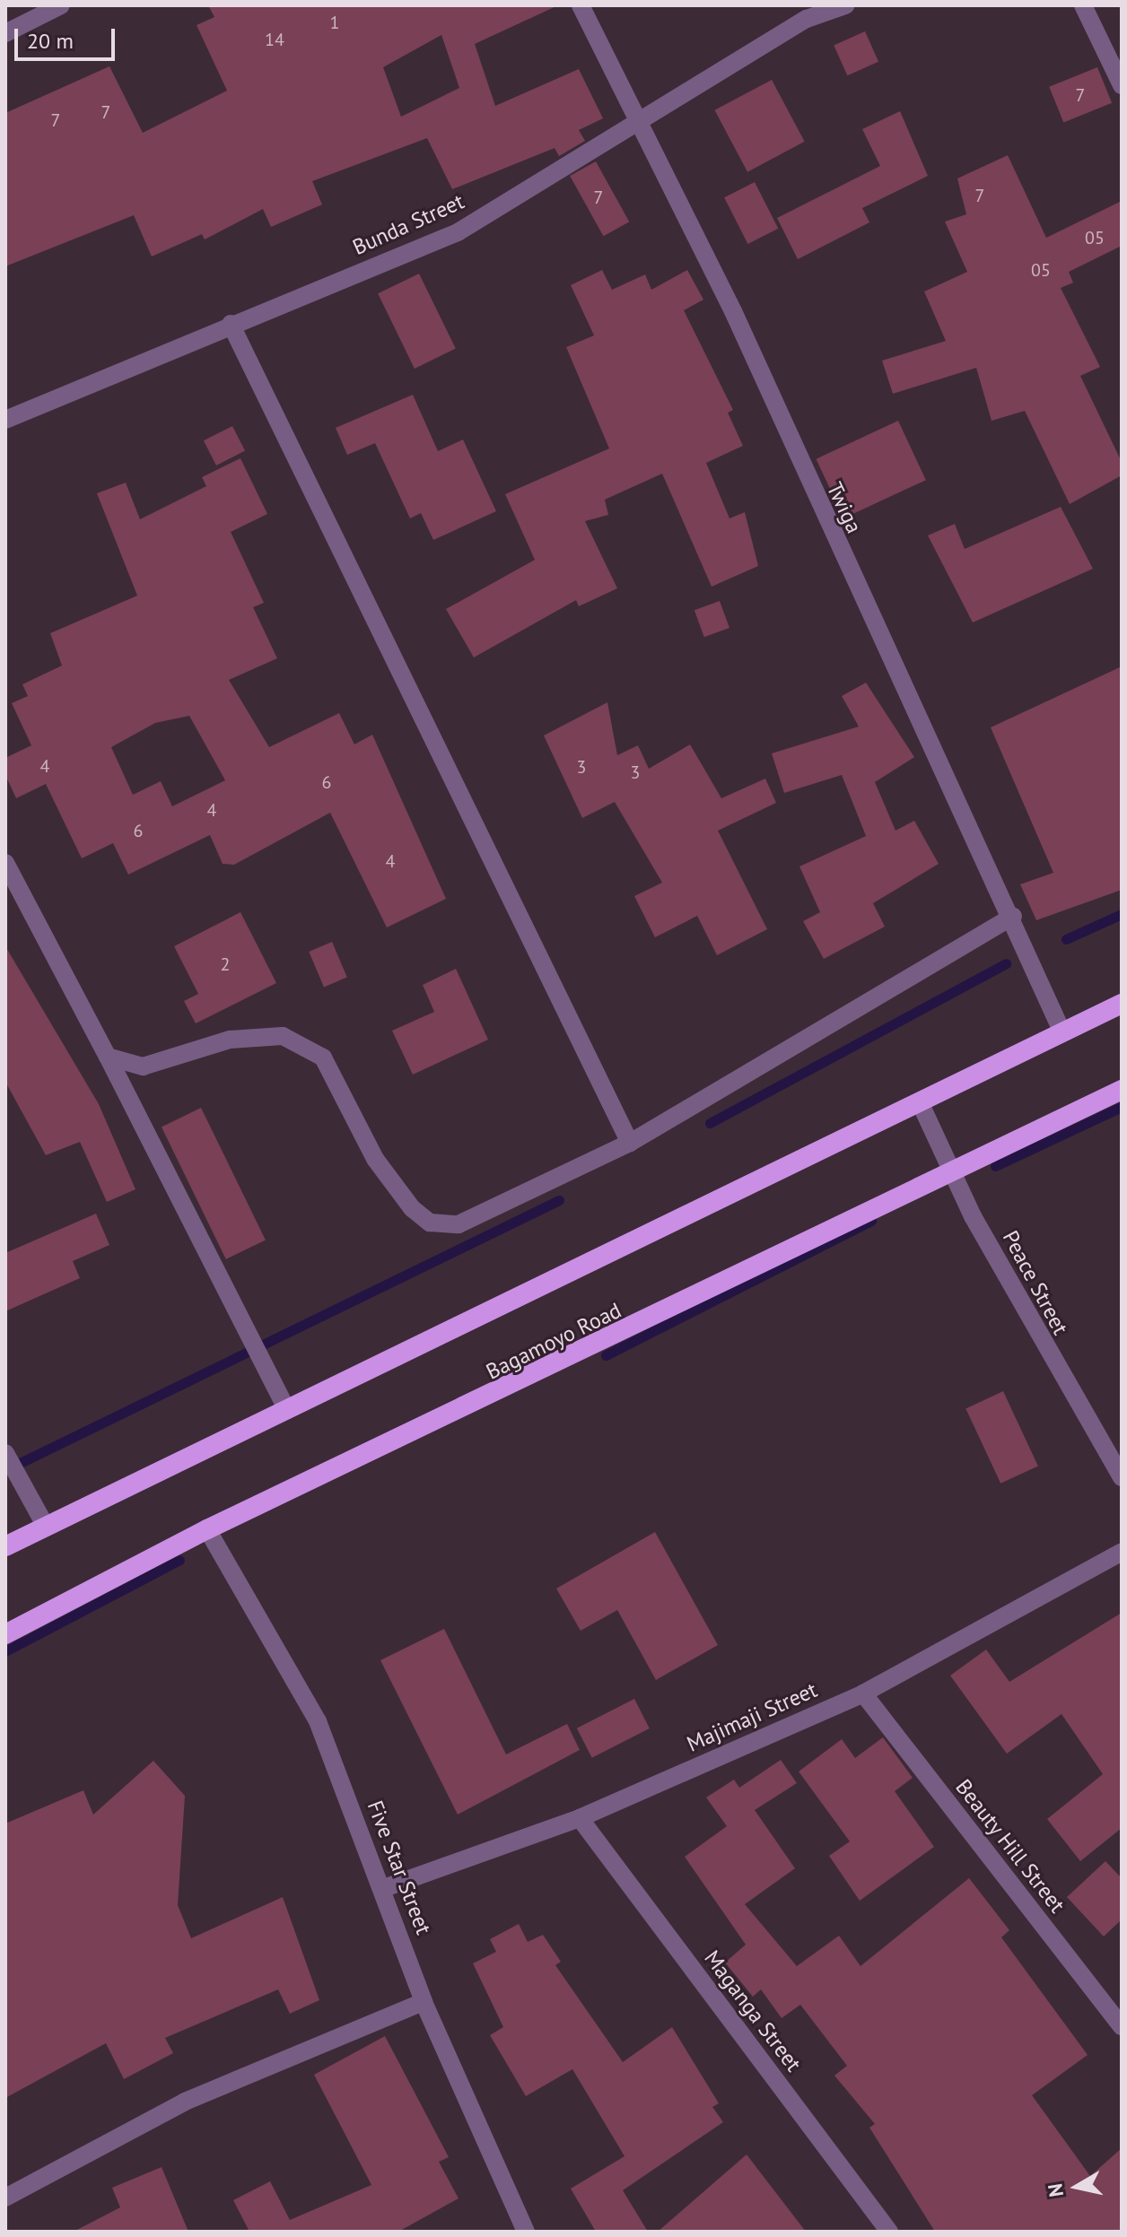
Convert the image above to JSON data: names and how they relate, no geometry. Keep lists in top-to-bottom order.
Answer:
{
  "streets": {
    "highway": ["Bagamoyo Road"],
    "street": [
      "Bunda Street",
      "Twiga",
      "Peace Street",
      "Majimaji Street",
      "Beauty Hill Street",
      "Five Star Street",
      "Maganga Street"
    ]
  },
  "crossings": [
    ["Bunda Street", "Twiga"],
    ["Peace Street", "Bagamoyo Road"],
    ["Bagamoyo Road", "Five Star Street"],
    ["Majimaji Street", "Beauty Hill Street"],
    ["Majimaji Street", "Five Star Street"],
    ["Majimaji Street", "Maganga Street"]
  ],
  "house_numbers": [
    "1",
    "14",
    "7",
    "7",
    "7",
    "7",
    "7",
    "05",
    "05",
    "4",
    "3",
    "3",
    "6",
    "4",
    "6",
    "4",
    "2"
  ],
  "scale_bar": "20 m",
  "north": "left"
}
